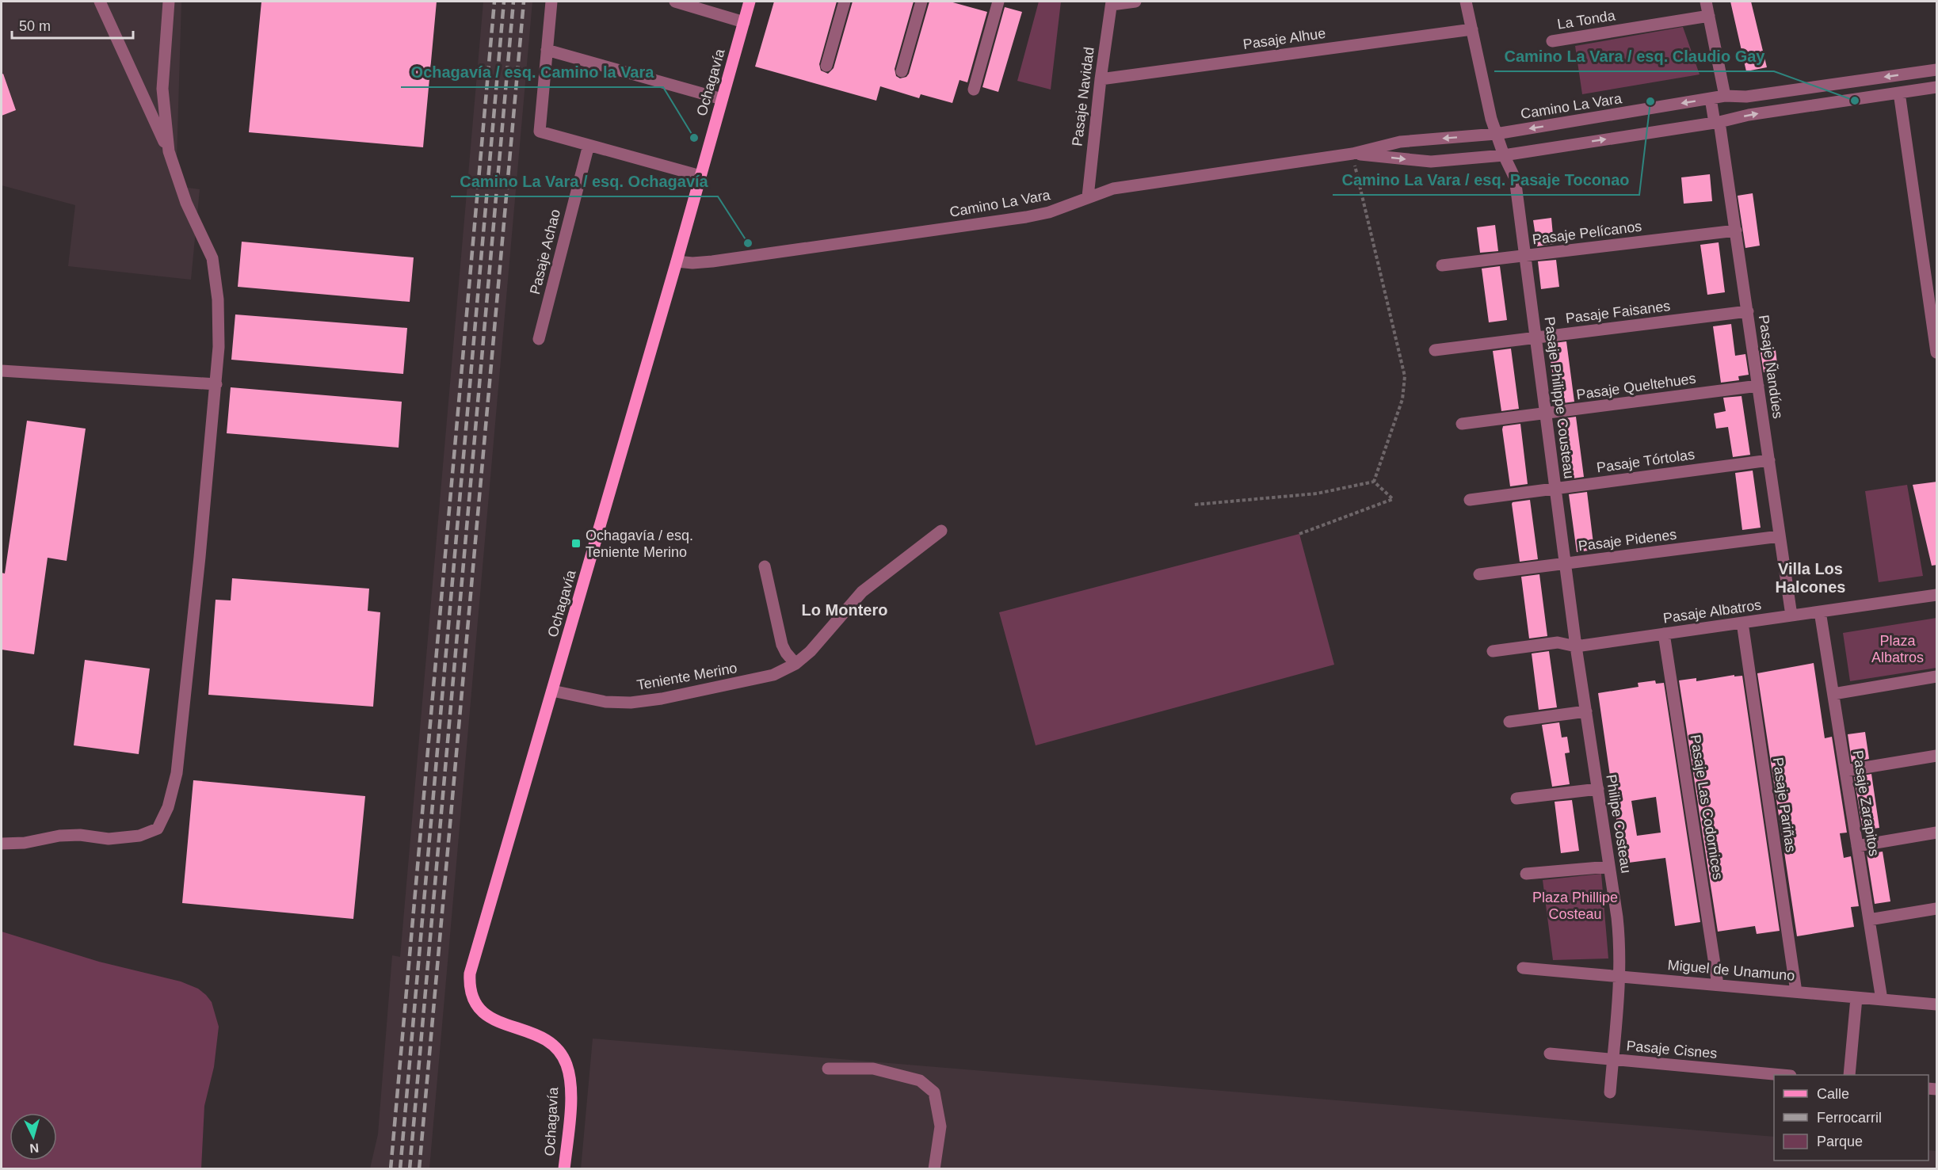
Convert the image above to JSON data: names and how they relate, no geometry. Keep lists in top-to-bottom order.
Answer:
{
  "streets": {
    "main road": ["Ochagavía"],
    "street": [
      "La Tonda",
      "Pasaje Alhue",
      "Pasaje Navidad",
      "Camino La Vara",
      "Pasaje Pelícanos",
      "Pasaje Achao",
      "Pasaje Faisanes",
      "Pasaje Ñandúes",
      "Pasaje Queltehues",
      "Pasaje Philippe Cousteau",
      "Pasaje Tórtolas",
      "Pasaje Pidenes",
      "Pasaje Albatros",
      "Teniente Merino",
      "Pasaje Zarapitos",
      "Pasaje Pariñas",
      "Pasaje Las Codornices",
      "Philipe Costeau",
      "Miguel de Unamuno",
      "Pasaje Cisnes"
    ]
  },
  "crossings": [
    ["Pasaje Alhue", "Pasaje Navidad"],
    ["Pasaje Alhue", "Pasaje Philippe Cousteau"],
    ["Ochagavía", "Camino La Vara"],
    ["Ochagavía", "Teniente Merino"],
    ["Pasaje Navidad", "Camino La Vara"],
    ["Camino La Vara", "Pasaje Ñandúes"],
    ["Camino La Vara", "Pasaje Philippe Cousteau"],
    ["Pasaje Pelícanos", "Pasaje Ñandúes"],
    ["Pasaje Pelícanos", "Pasaje Philippe Cousteau"],
    ["Pasaje Faisanes", "Pasaje Ñandúes"],
    ["Pasaje Faisanes", "Pasaje Philippe Cousteau"],
    ["Pasaje Ñandúes", "Pasaje Queltehues"],
    ["Pasaje Ñandúes", "Pasaje Tórtolas"],
    ["Pasaje Ñandúes", "Pasaje Pidenes"],
    ["Pasaje Ñandúes", "Pasaje Albatros"],
    ["Pasaje Queltehues", "Pasaje Philippe Cousteau"],
    ["Pasaje Philippe Cousteau", "Pasaje Tórtolas"],
    ["Pasaje Philippe Cousteau", "Pasaje Pidenes"],
    ["Pasaje Philippe Cousteau", "Pasaje Albatros"],
    ["Pasaje Philippe Cousteau", "Philipe Costeau"],
    ["Pasaje Albatros", "Pasaje Zarapitos"],
    ["Pasaje Albatros", "Pasaje Pariñas"],
    ["Pasaje Albatros", "Pasaje Las Codornices"],
    ["Pasaje Albatros", "Philipe Costeau"],
    ["Pasaje Zarapitos", "Miguel de Unamuno"],
    ["Pasaje Pariñas", "Miguel de Unamuno"],
    ["Pasaje Las Codornices", "Miguel de Unamuno"],
    ["Philipe Costeau", "Miguel de Unamuno"],
    ["Philipe Costeau", "Pasaje Cisnes"]
  ],
  "districts": ["Villa Los Halcones", "Lo Montero"],
  "parks": ["Plaza Albatros", "Plaza Phillipe Costeau"],
  "places": {
    "other": [
      "Camino La Vara / esq. Claudio Gay",
      "Camino La Vara / esq. Pasaje Toconao",
      "Ochagavía / esq. Camino la Vara",
      "Camino La Vara / esq. Ochagavía"
    ],
    "transit": ["Ochagavía / esq. Teniente Merino"]
  },
  "legend": ["Calle", "Ferrocarril", "Parque"],
  "scale_bar": "50 m",
  "north": "bottom"
}
